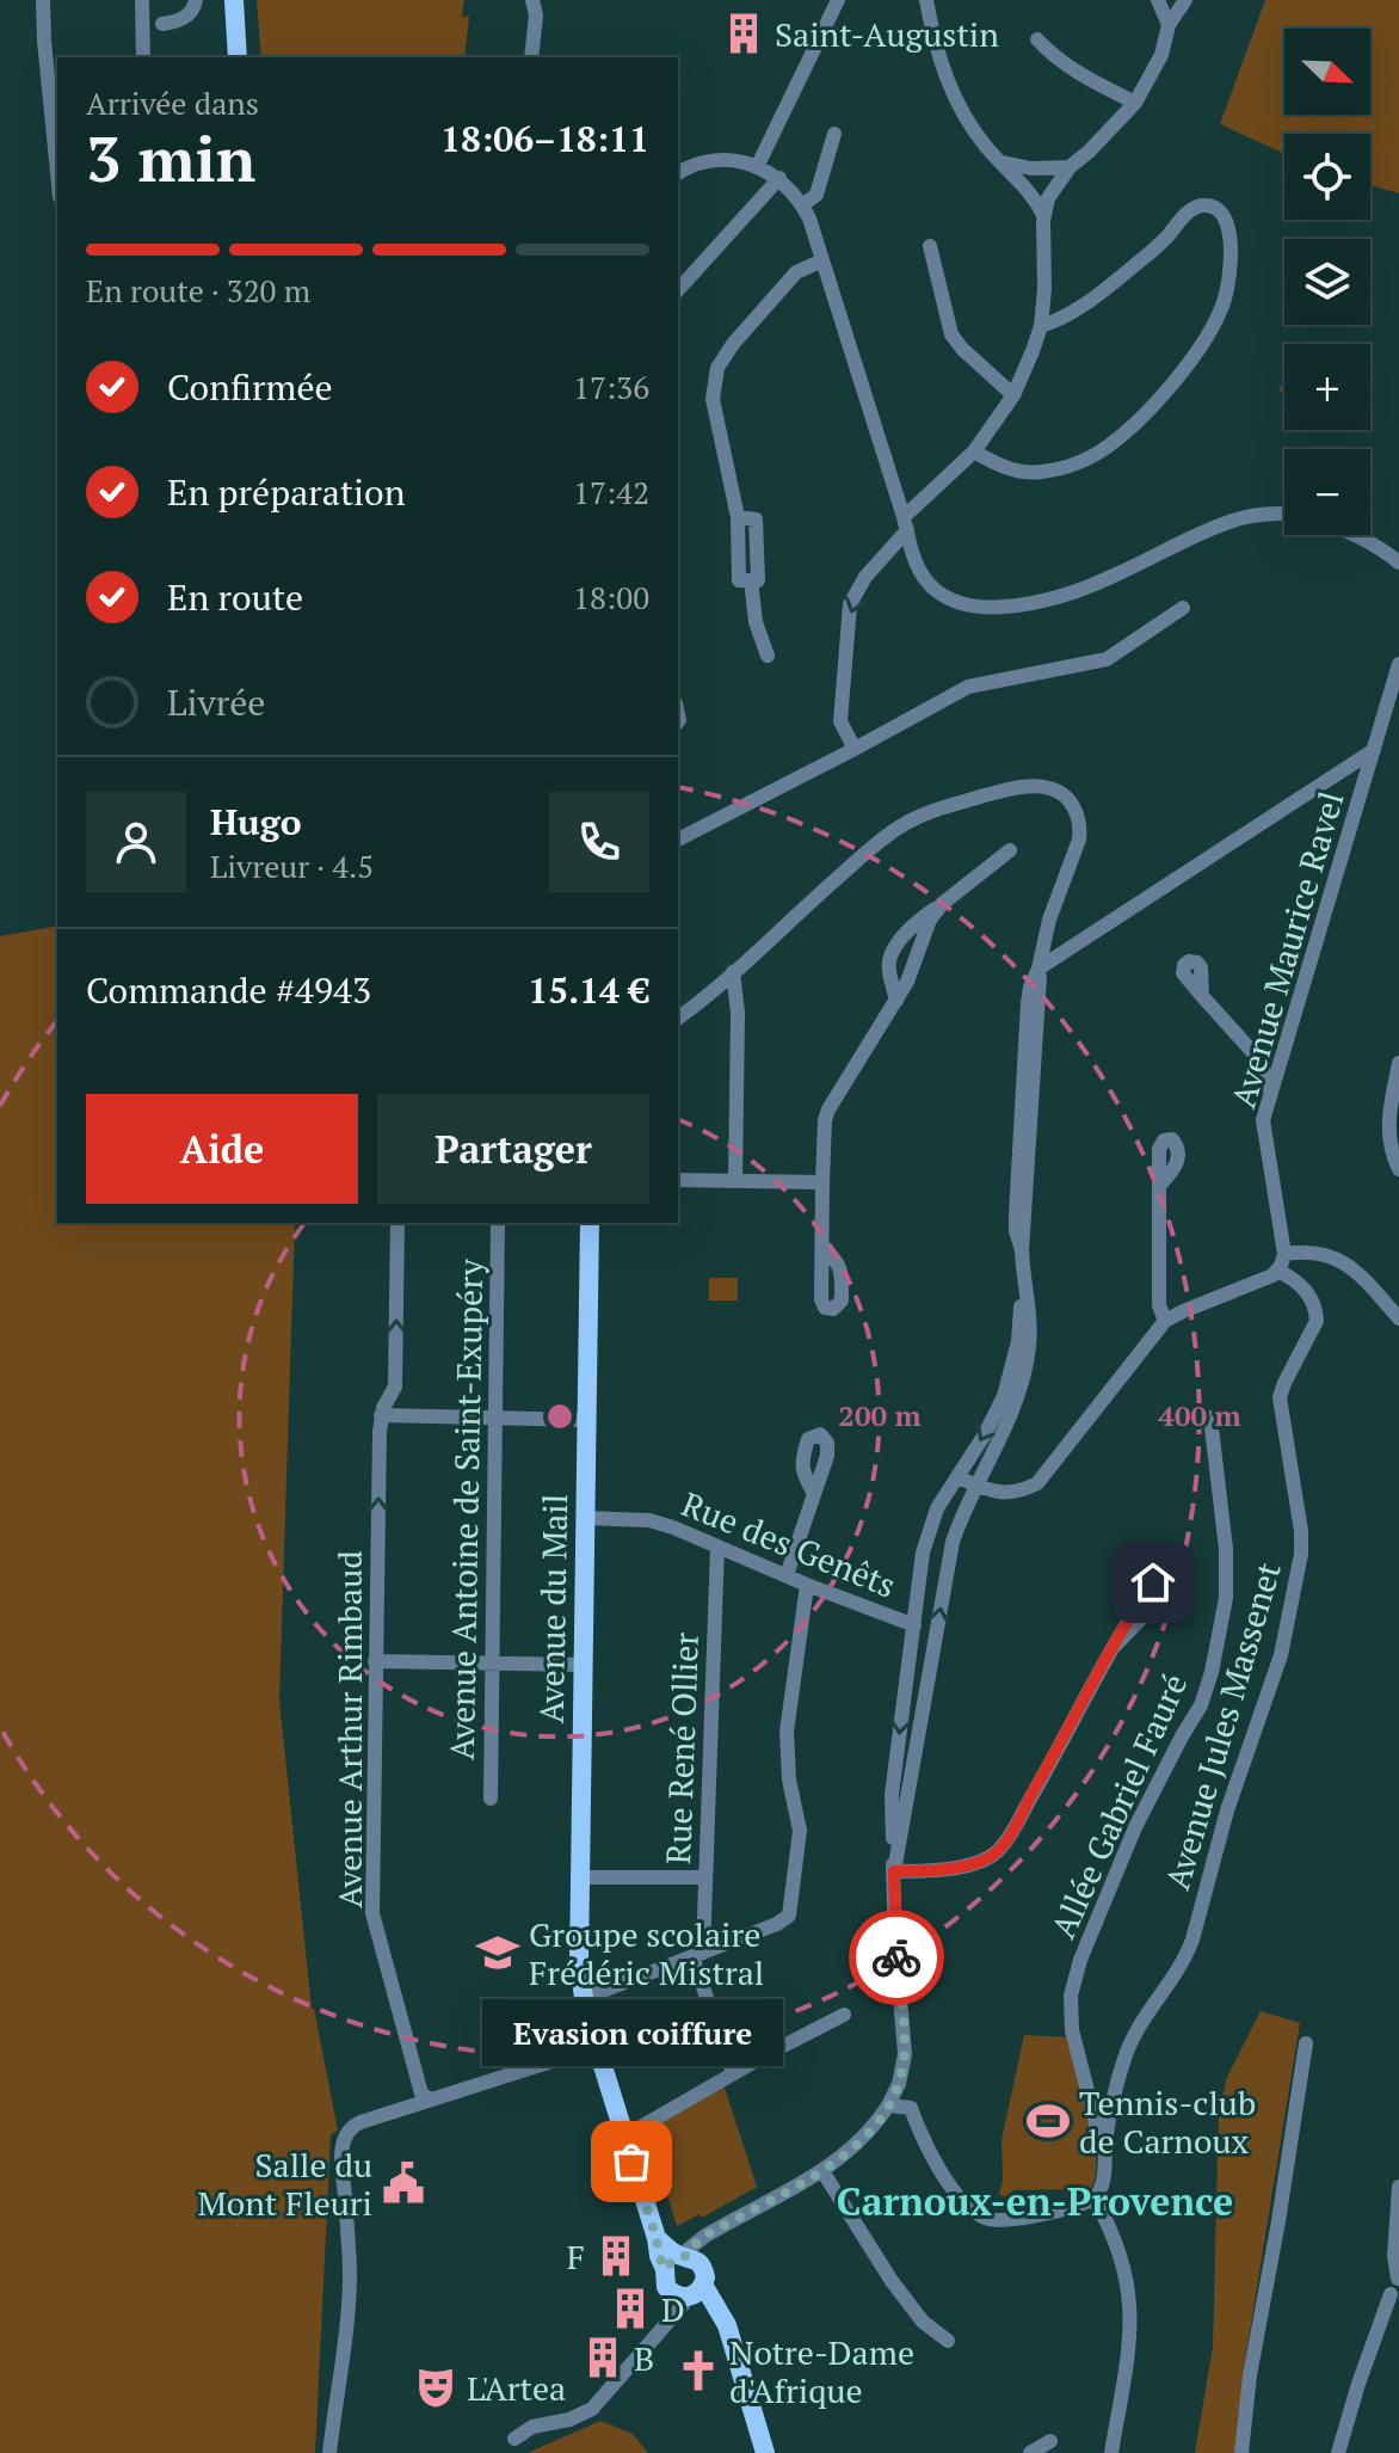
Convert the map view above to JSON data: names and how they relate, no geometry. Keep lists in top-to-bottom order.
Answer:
{
  "streets": {
    "main road": ["Avenue du Mail"],
    "street": [
      "Avenue Maurice Ravel",
      "Avenue Antoine de Saint-Exupéry",
      "Rue des Genêts",
      "Avenue Jules Massenet",
      "Avenue Arthur Rimbaud",
      "Rue René Ollier",
      "Allée Gabriel Fauré"
    ]
  },
  "crossings": [
    ["Rue des Genêts", "Avenue du Mail"],
    ["Rue des Genêts", "Rue René Ollier"],
    ["Avenue Jules Massenet", "Allée Gabriel Fauré"]
  ],
  "one_way": ["Avenue Arthur Rimbaud"],
  "districts": ["Carnoux-en-Provence"],
  "places": {
    "building": [
      "Saint-Augustin",
      "F",
      "D",
      "B"
    ],
    "school or university": ["Groupe scolaire Frédéric Mistral"],
    "sports": ["Tennis-club de Carnoux"],
    "other": ["Evasion coiffure"],
    "public building": ["Salle du Mont Fleuri"],
    "church": ["Notre-Dame d'Afrique"],
    "theatre": ["L'Artea"]
  },
  "north": "bottom right",
  "page": {
    "map_buttons": ["+", "−"],
    "heading": ["3 min", "Arrivée dans", "18:06–18:11"],
    "panel": [
      "Hugo",
      "Livreur · 4.5",
      "Commande #4943",
      "15.14 €"
    ],
    "bar": "En route · 320 m",
    "list": [
      ["Confirmée", "17:36"],
      ["En préparation", "17:42"],
      ["En route", "18:00"],
      "Livrée"
    ],
    "buttons": ["Aide", "Partager"],
    "bubble": "Evasion coiffure"
  },
  "rings": ["200 m", "400 m"]
}
